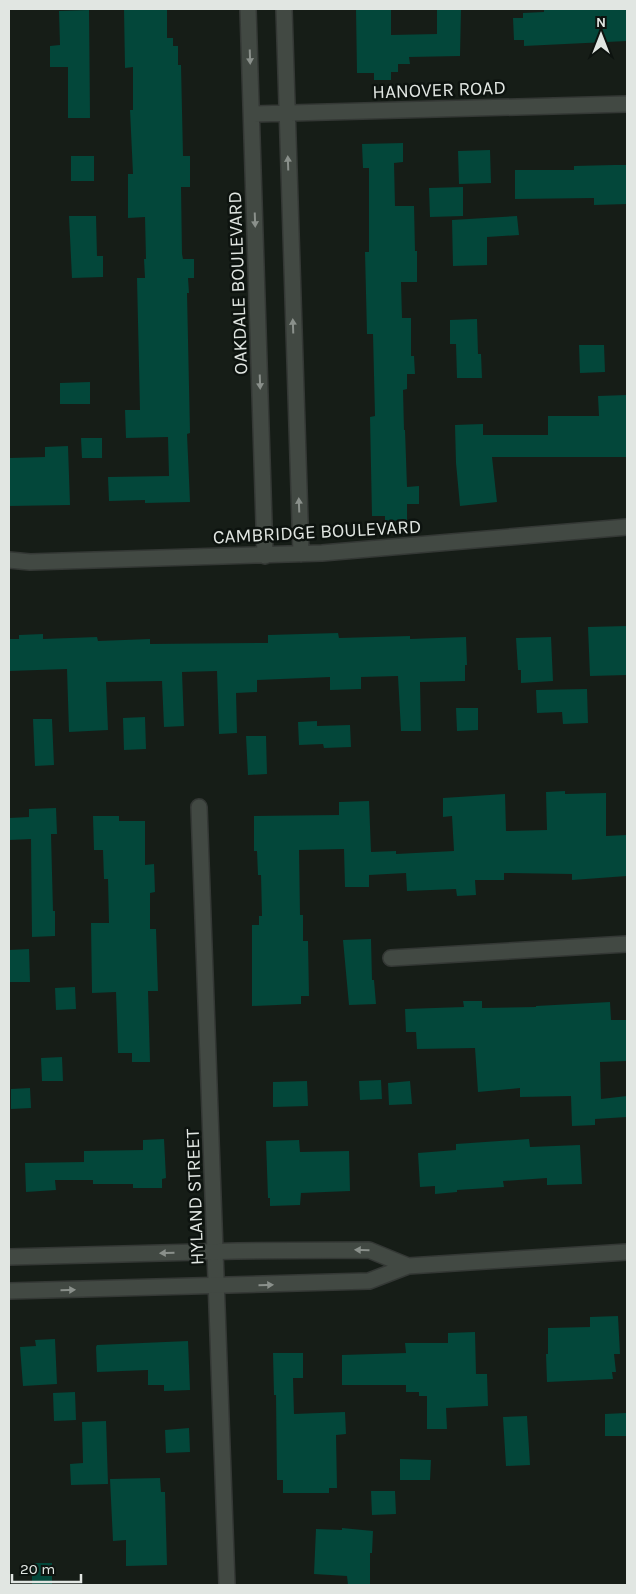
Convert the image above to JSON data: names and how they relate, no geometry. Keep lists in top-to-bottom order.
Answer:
{
  "streets": {
    "street": [
      "HANOVER ROAD",
      "OAKDALE BOULEVARD",
      "CAMBRIDGE BOULEVARD",
      "HYLAND STREET"
    ]
  },
  "crossings": [
    ["HANOVER ROAD", "OAKDALE BOULEVARD"],
    ["OAKDALE BOULEVARD", "CAMBRIDGE BOULEVARD"]
  ],
  "scale_bar": "20 m",
  "north": "top"
}
